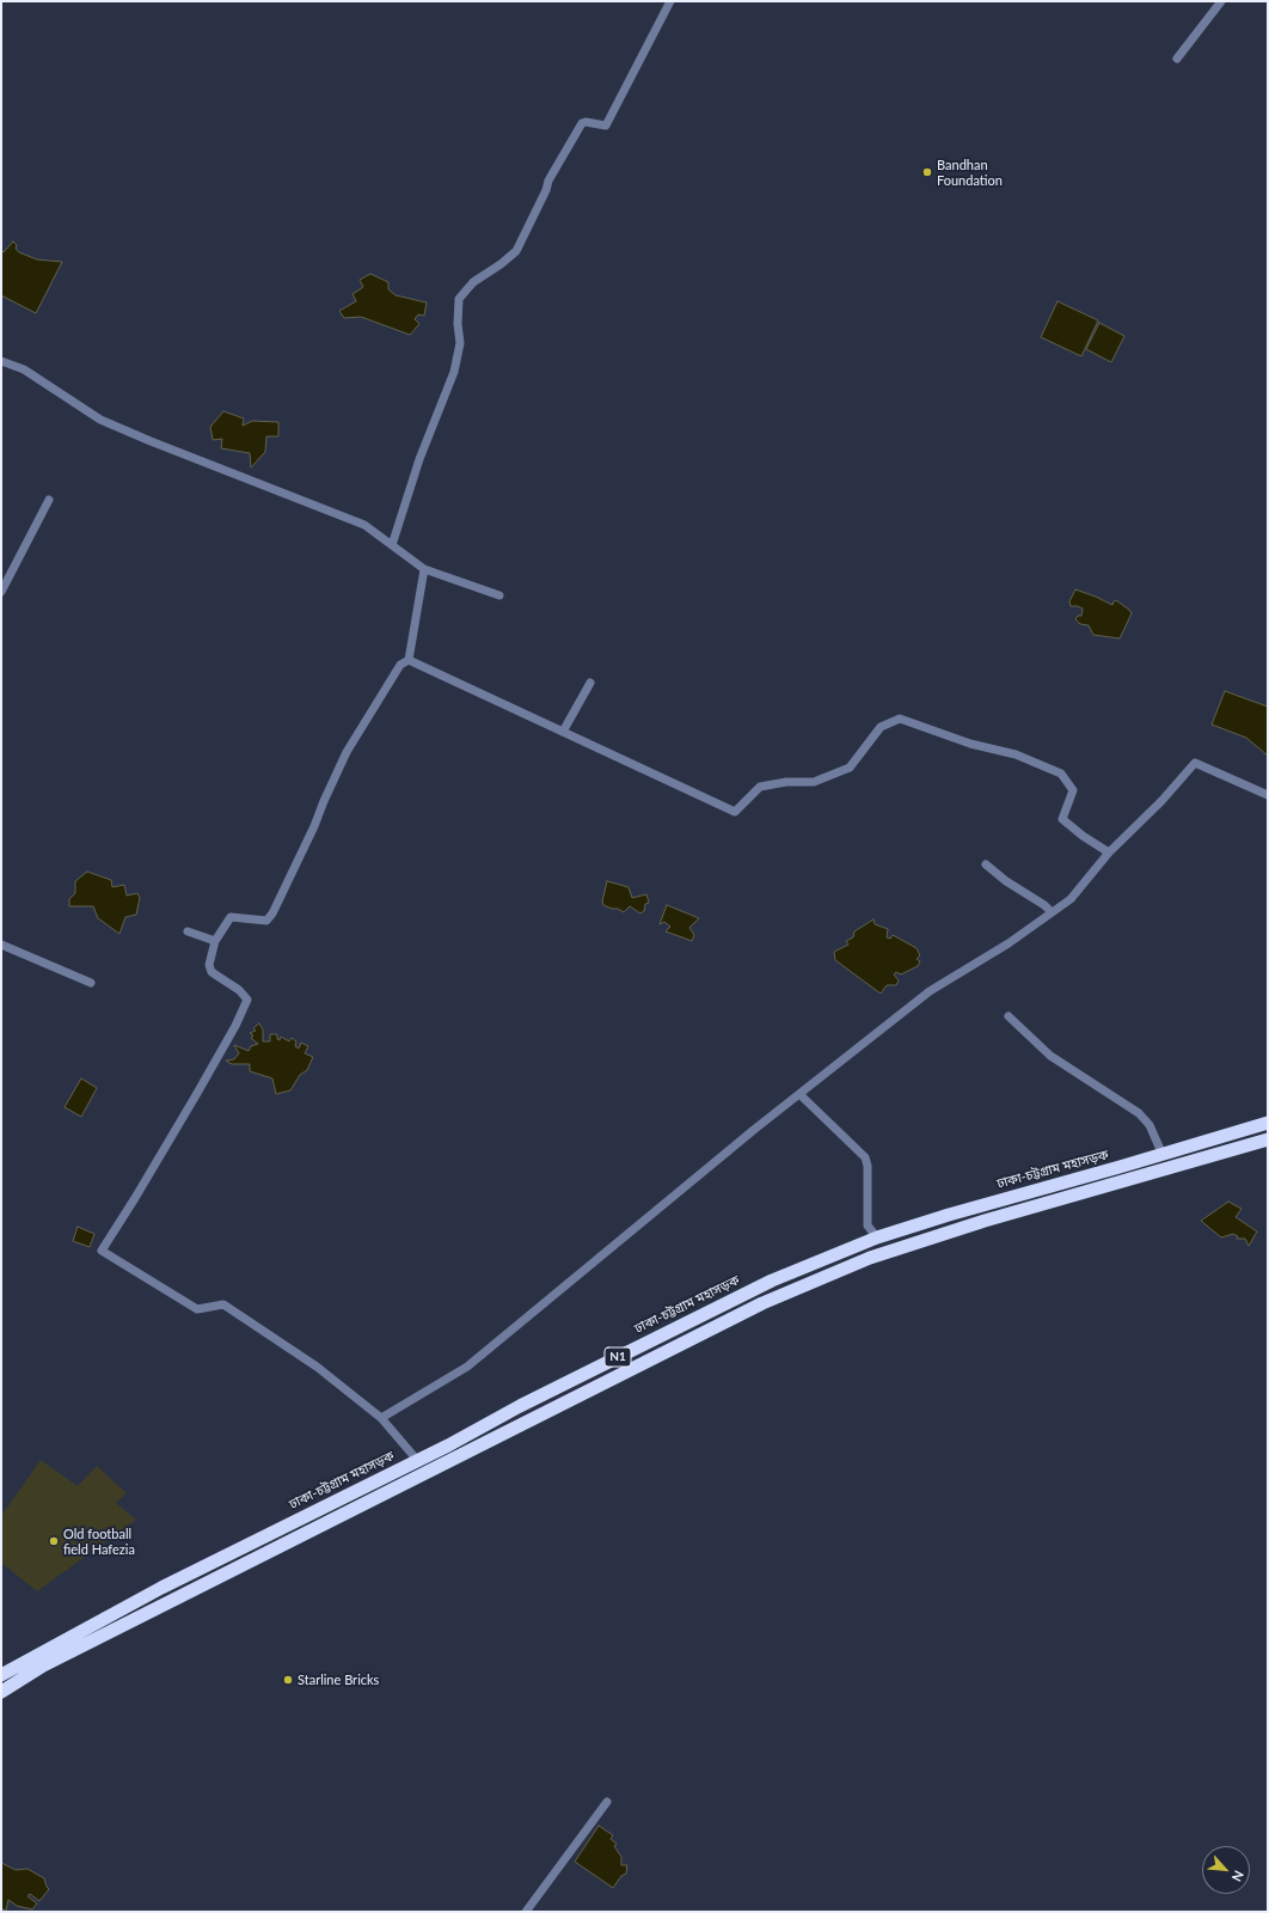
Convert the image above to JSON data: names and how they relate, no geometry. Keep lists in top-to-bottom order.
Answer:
{
  "streets": {
    "highway": ["ঢাকা-চট্টগ্রাম মহাসড়ক", "N1"]
  },
  "places": ["Bandhan Foundation", "Old football field Hafezia", "Starline Bricks"],
  "north": "bottom right"
}
